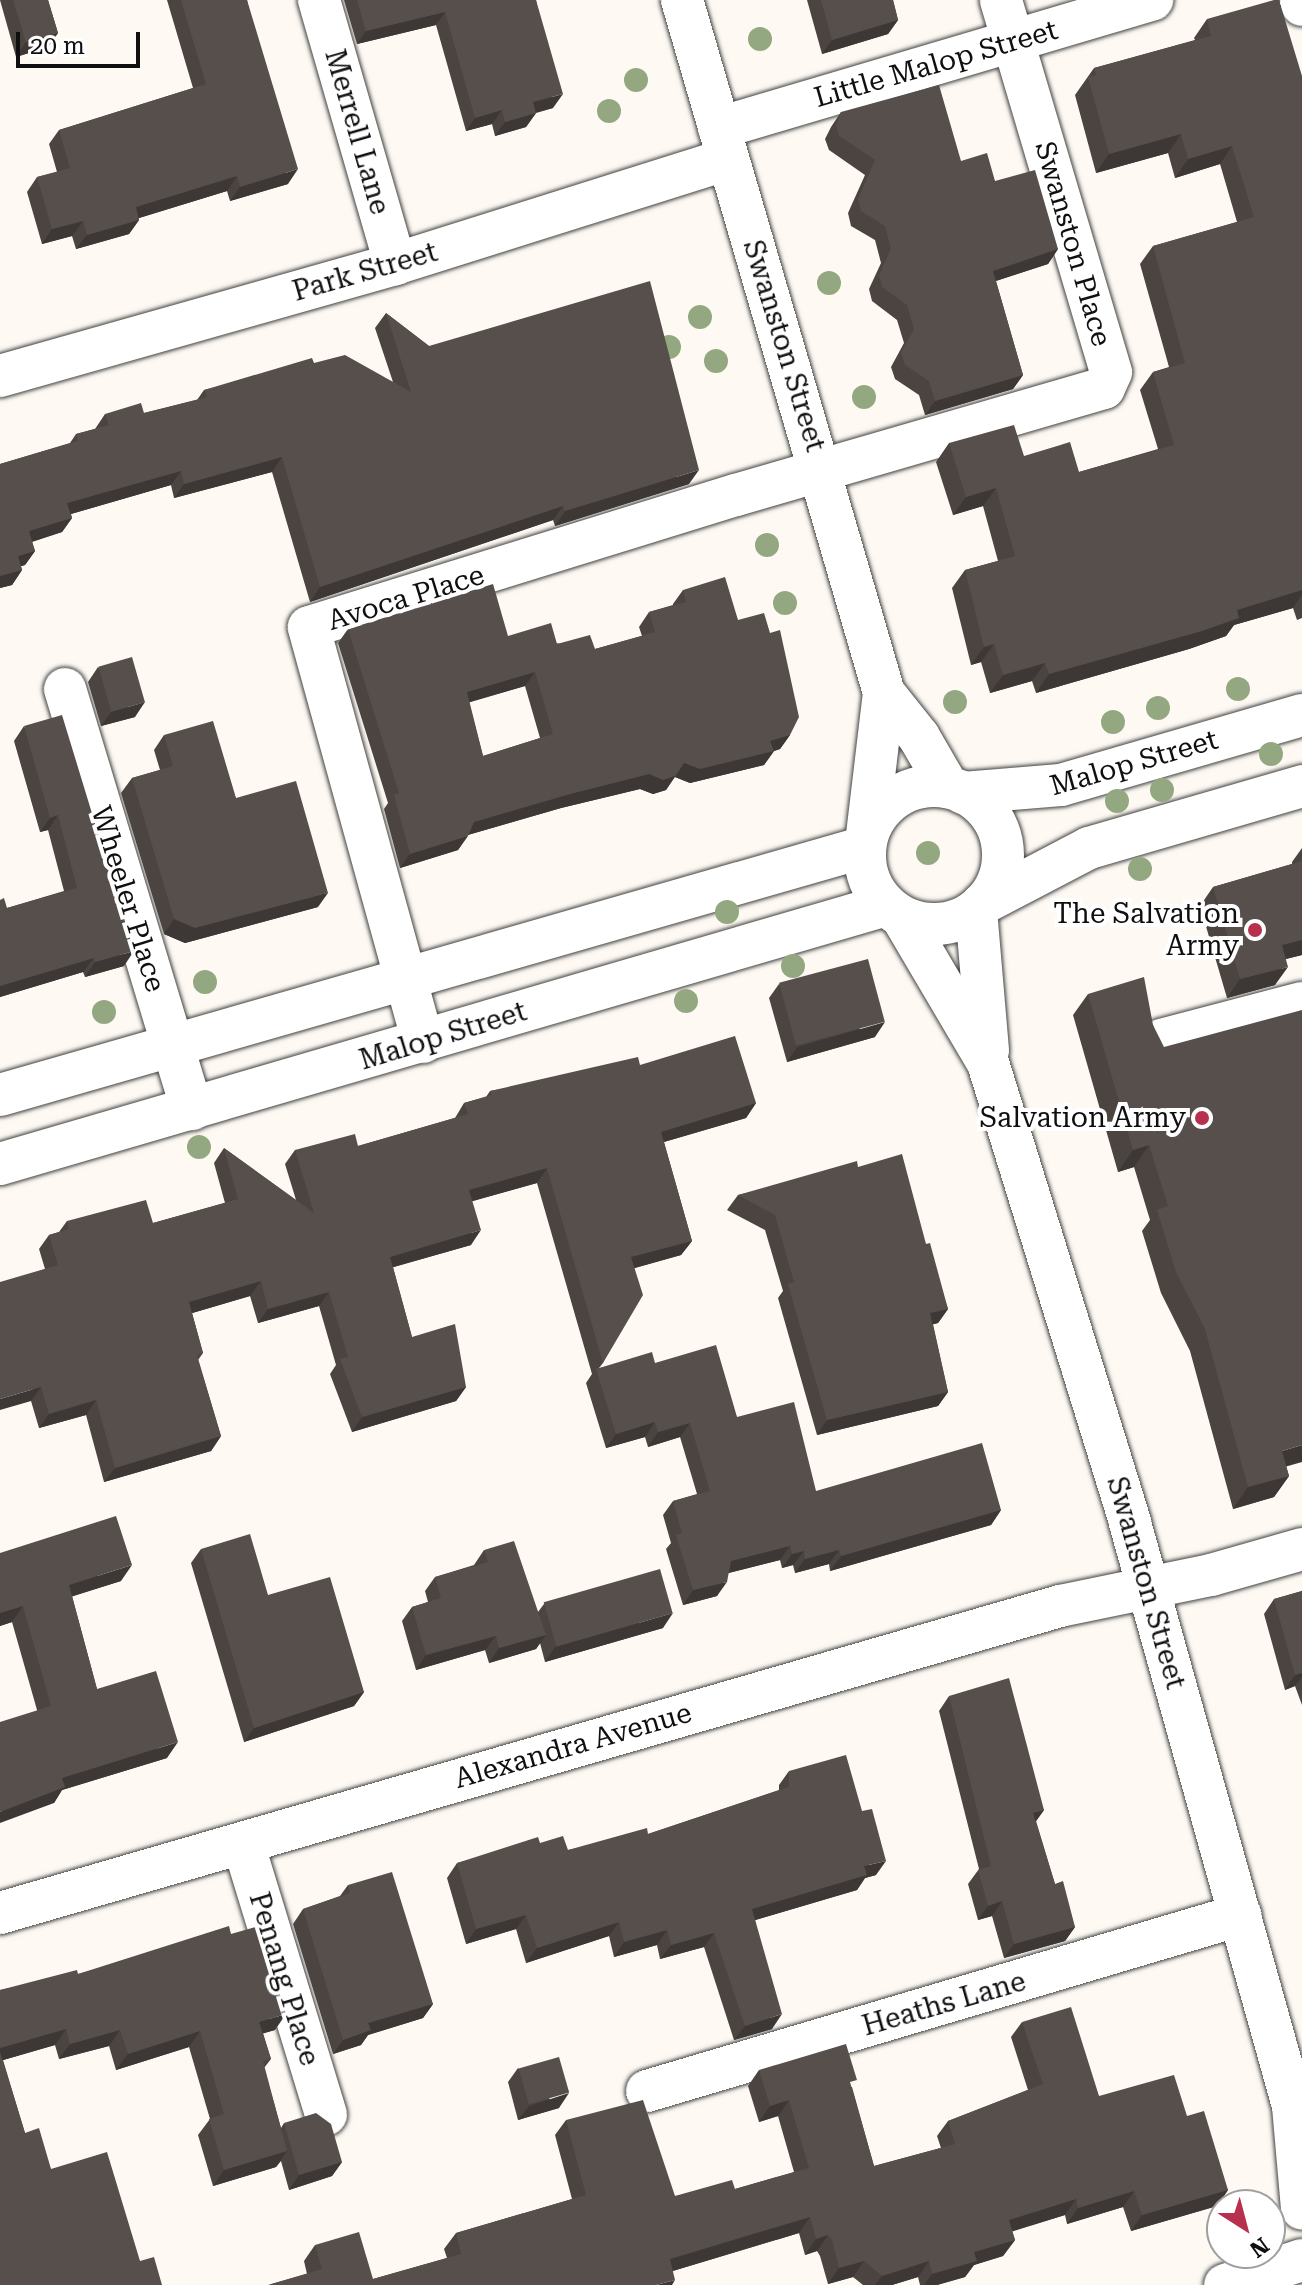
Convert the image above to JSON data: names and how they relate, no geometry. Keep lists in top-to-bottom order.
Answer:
{
  "streets": {
    "street": [
      "Little Malop Street",
      "Merrell Lane",
      "Swanston Place",
      "Park Street",
      "Swanston Street",
      "Avoca Place",
      "Malop Street",
      "Wheeler Place",
      "Alexandra Avenue",
      "Penang Place",
      "Heaths Lane"
    ]
  },
  "crossings": [
    ["Little Malop Street", "Swanston Place"],
    ["Little Malop Street", "Park Street"],
    ["Little Malop Street", "Swanston Street"],
    ["Merrell Lane", "Park Street"],
    ["Swanston Place", "Swanston Street"],
    ["Swanston Place", "Avoca Place"],
    ["Park Street", "Swanston Street"],
    ["Swanston Street", "Avoca Place"],
    ["Swanston Street", "Malop Street"],
    ["Swanston Street", "Alexandra Avenue"],
    ["Swanston Street", "Heaths Lane"],
    ["Avoca Place", "Malop Street"],
    ["Malop Street", "Wheeler Place"],
    ["Alexandra Avenue", "Penang Place"]
  ],
  "places": ["The Salvation Army", "Salvation Army"],
  "scale_bar": "20 m",
  "north": "bottom right"
}
